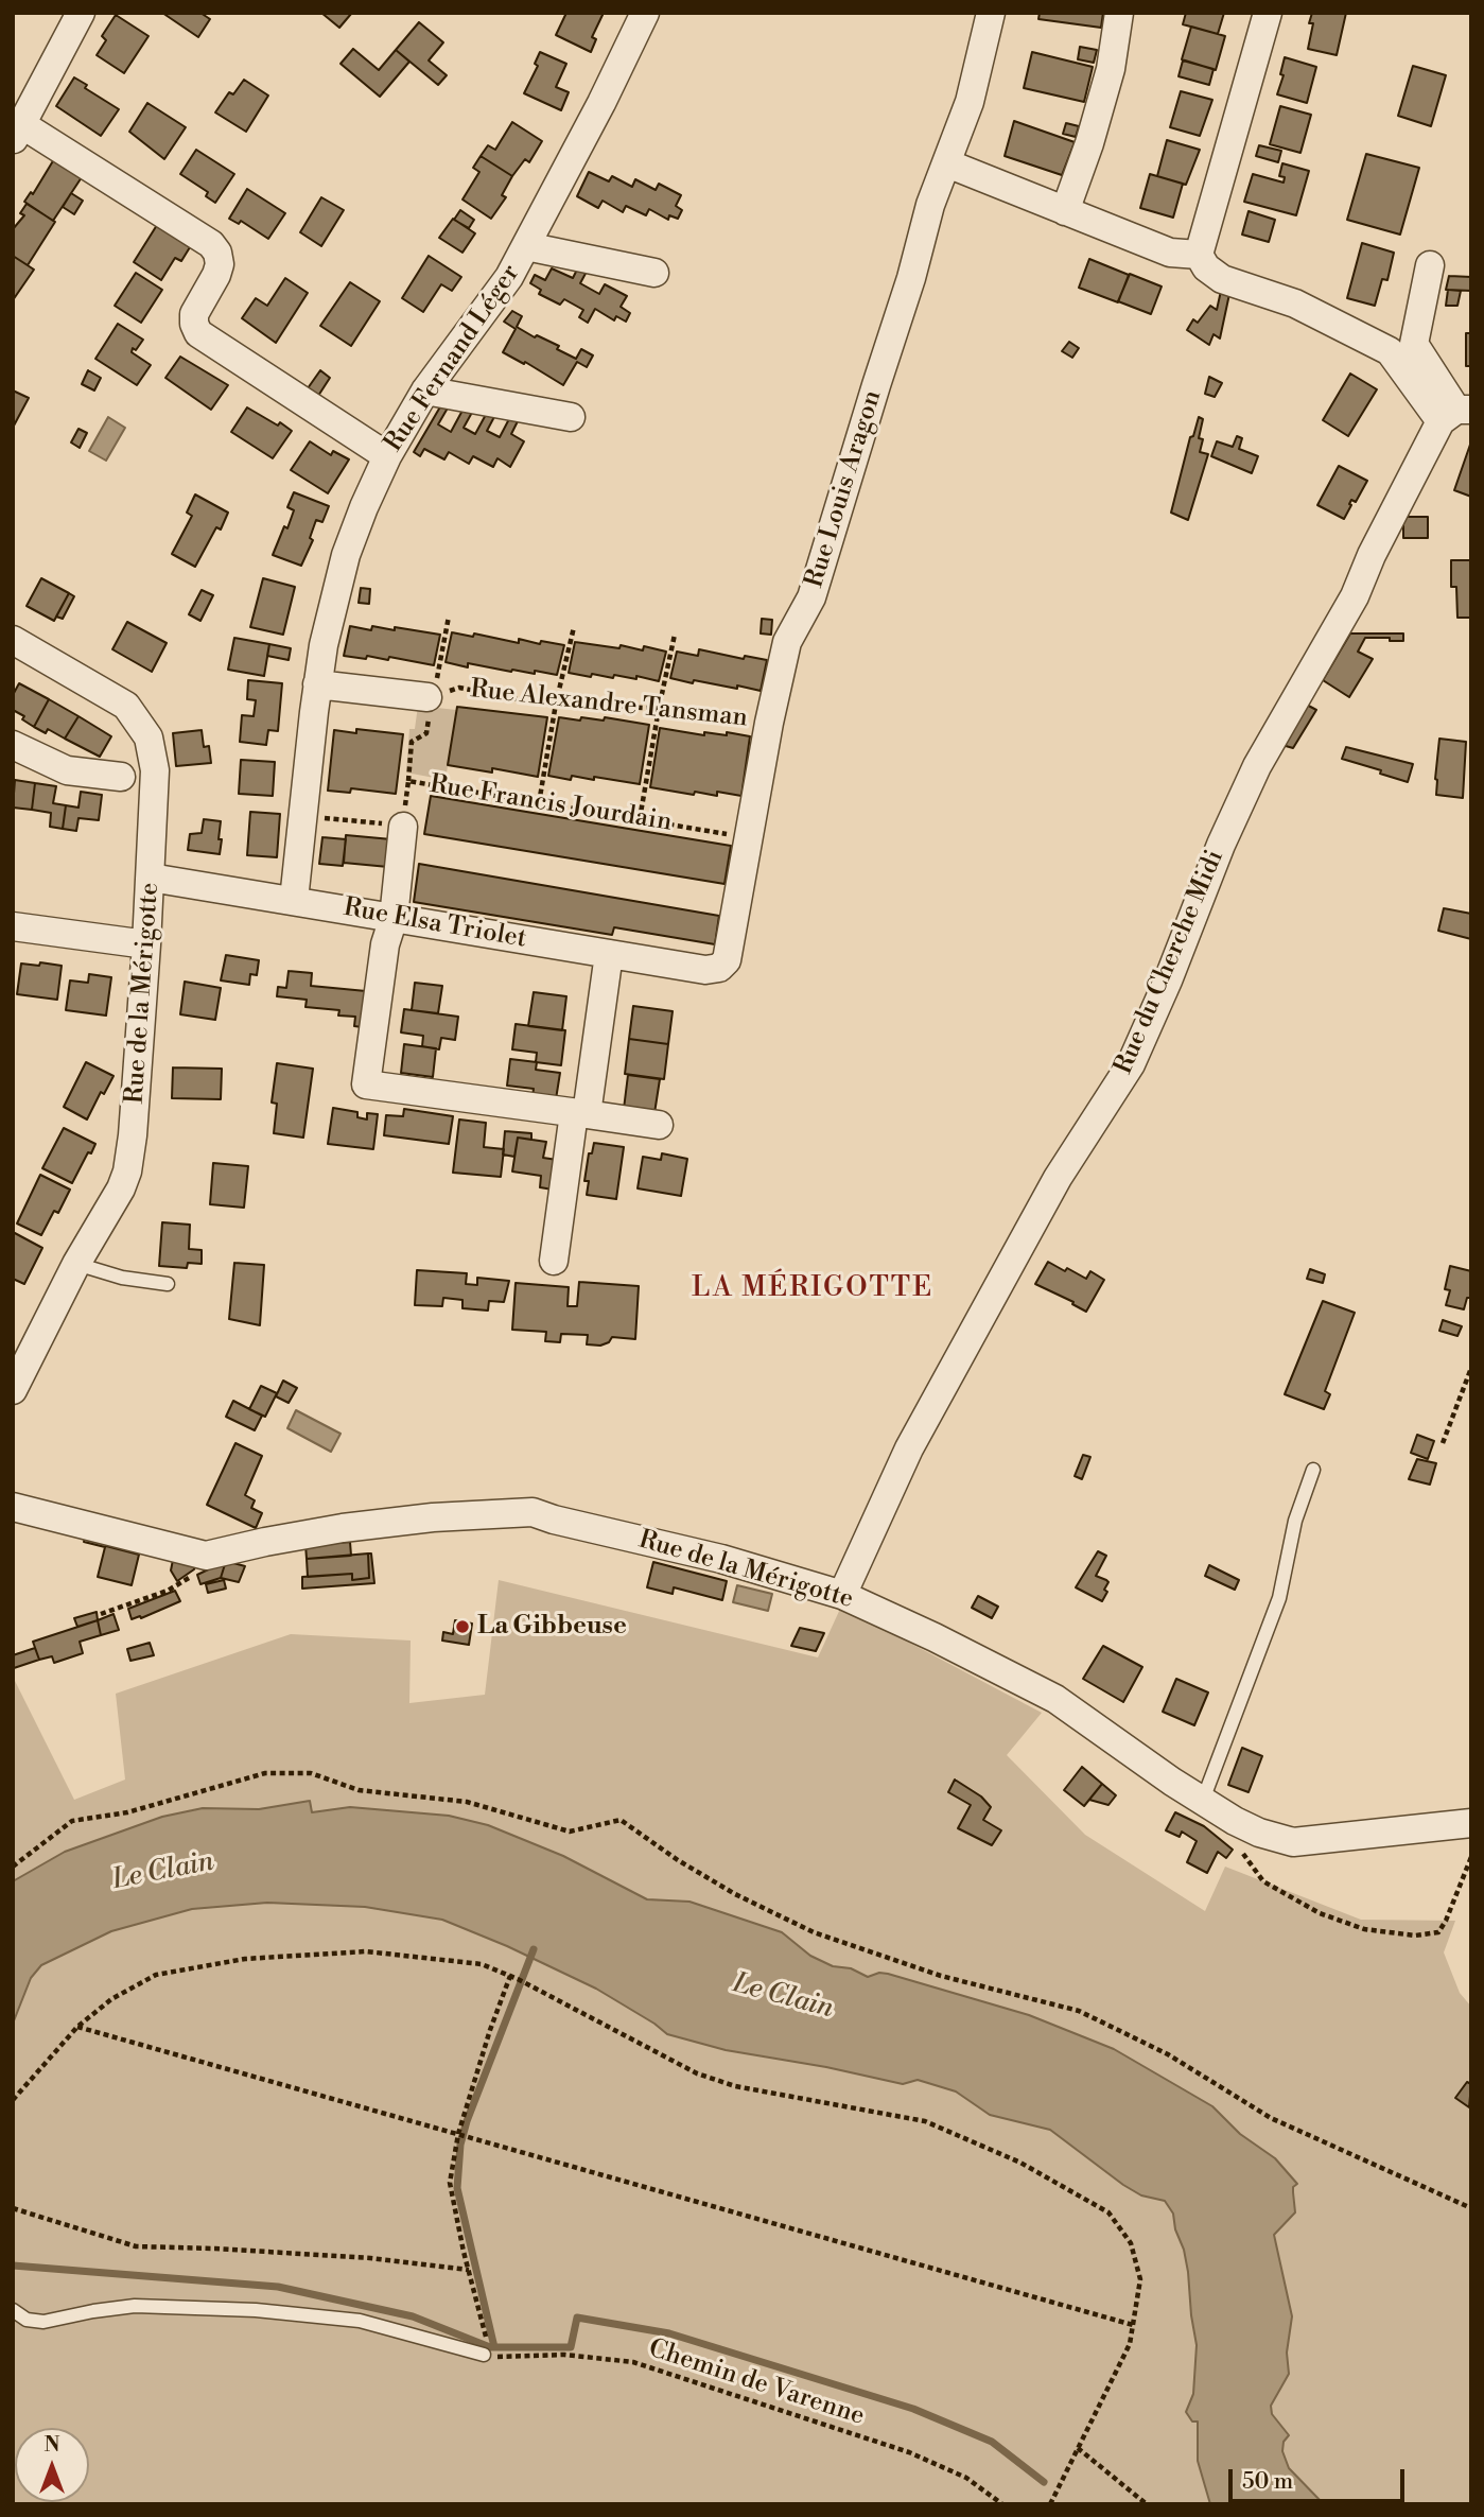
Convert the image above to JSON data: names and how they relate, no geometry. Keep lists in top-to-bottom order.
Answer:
{
  "streets": {
    "street": [
      "Rue Fernand Léger",
      "Rue Louis Aragon",
      "Rue Elsa Triolet",
      "Rue du Cherche Midi",
      "Rue de la Mérigotte"
    ],
    "path": ["Rue Alexandre Tansman", "Rue Francis Jourdain", "Chemin de Varenne"]
  },
  "crossings": [
    ["Rue Fernand Léger", "Rue Francis Jourdain"],
    ["Rue Fernand Léger", "Rue Elsa Triolet"],
    ["Rue Louis Aragon", "Rue Alexandre Tansman"],
    ["Rue Louis Aragon", "Rue Francis Jourdain"],
    ["Rue Louis Aragon", "Rue Elsa Triolet"],
    ["Rue Elsa Triolet", "Rue de la Mérigotte"],
    ["Rue du Cherche Midi", "Rue de la Mérigotte"]
  ],
  "districts": ["LA MÉRIGOTTE"],
  "water": ["Le Clain"],
  "places": ["La Gibbeuse"],
  "scale_bar": "50 m",
  "north": "top"
}
